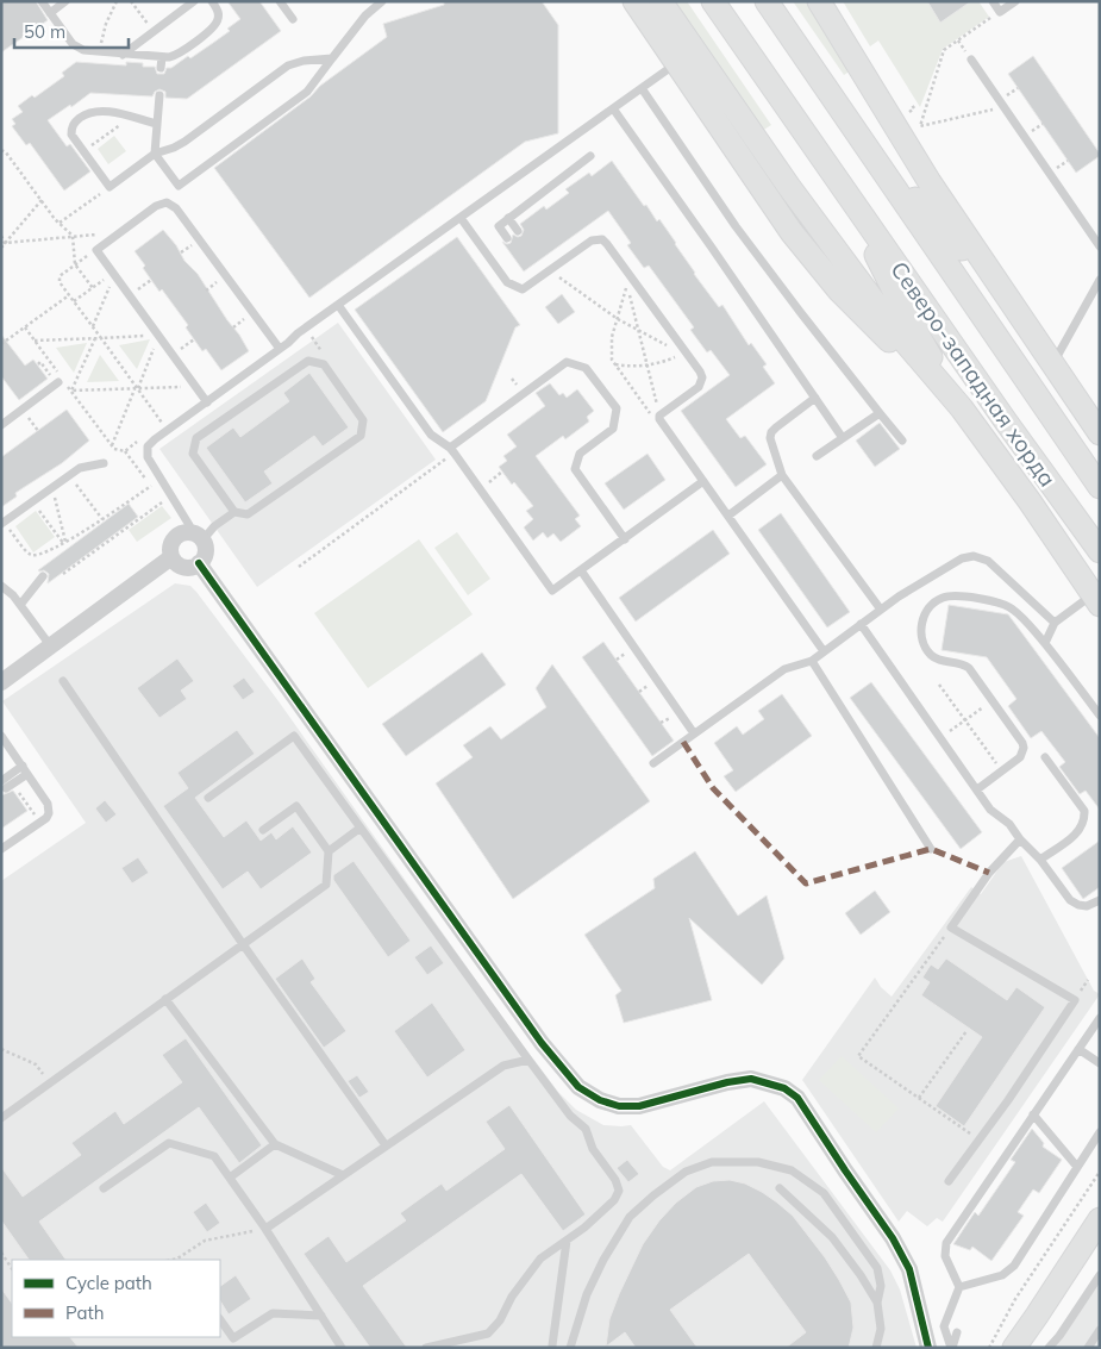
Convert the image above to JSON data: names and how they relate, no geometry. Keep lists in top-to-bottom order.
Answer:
{
  "streets": {
    "main road": ["Северо-западная хорда"]
  },
  "legend": ["Cycle path", "Path"],
  "scale_bar": "50 m"
}
